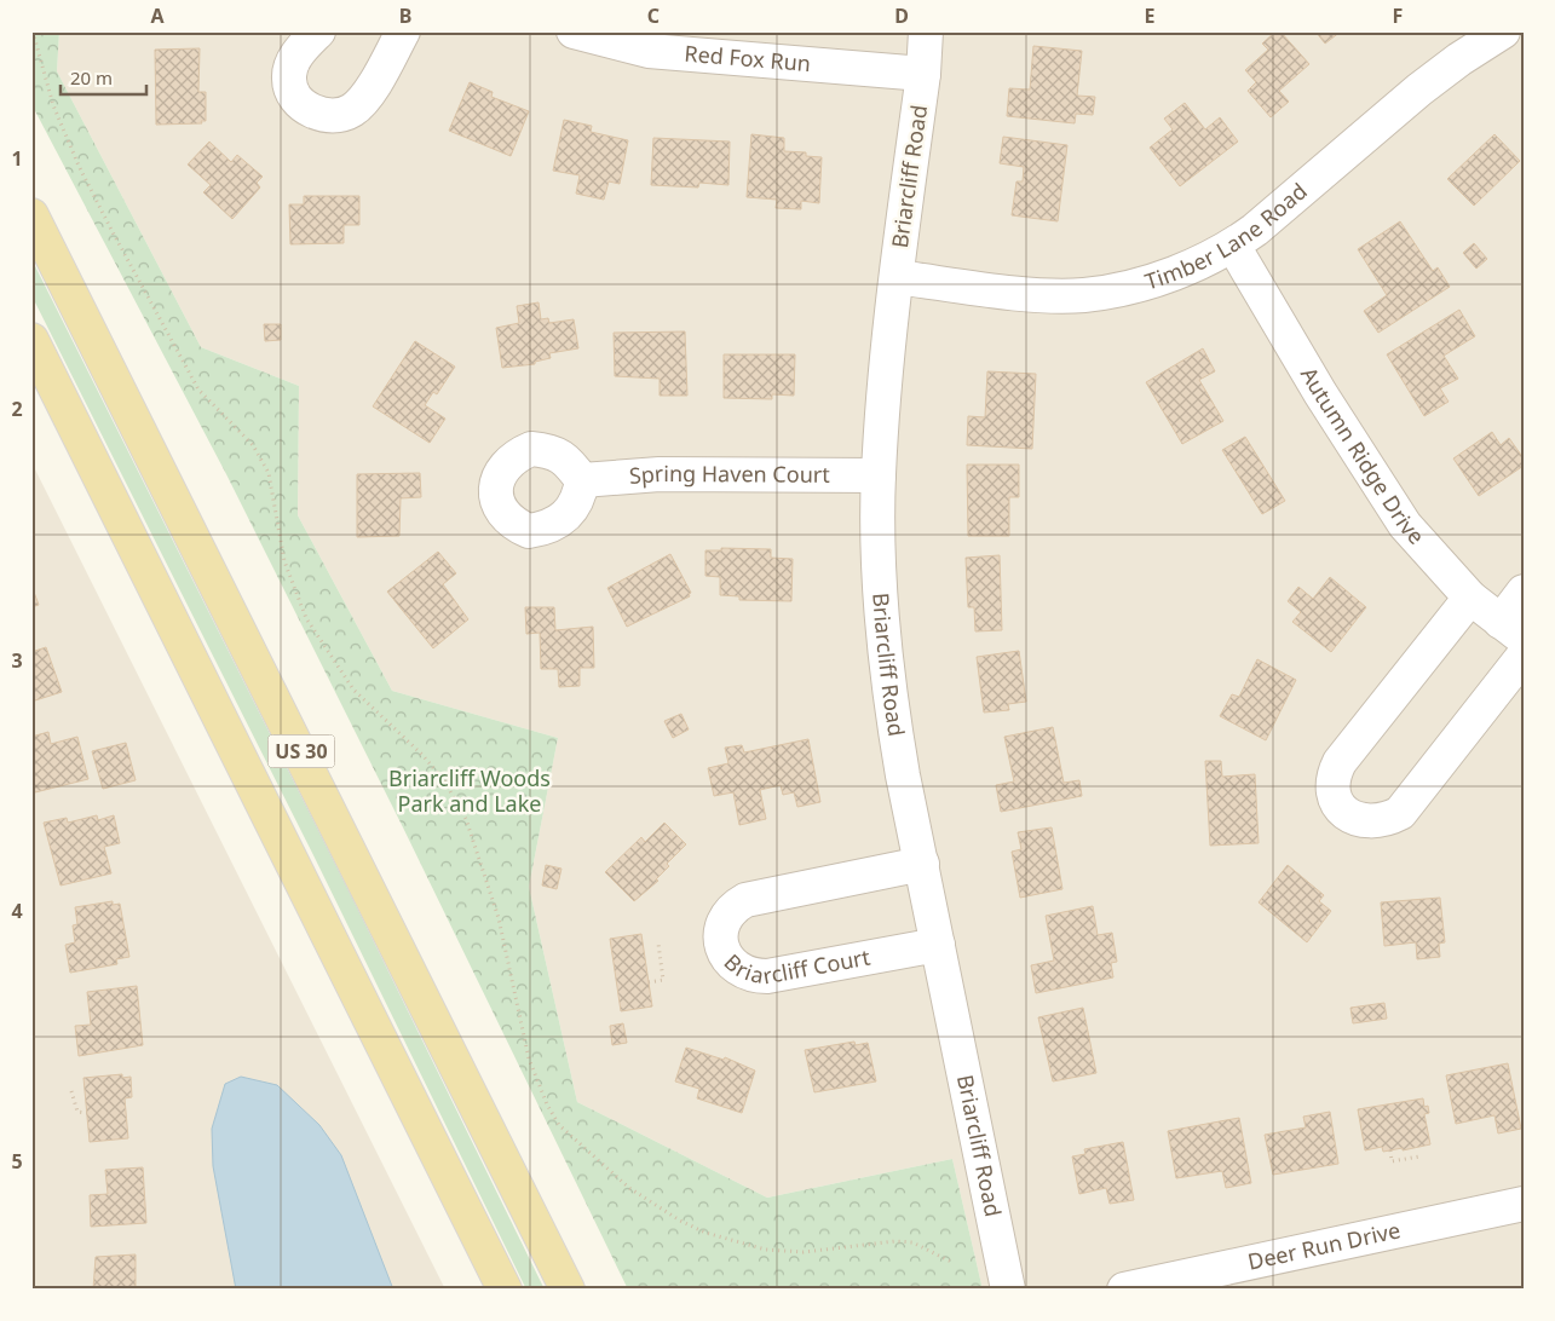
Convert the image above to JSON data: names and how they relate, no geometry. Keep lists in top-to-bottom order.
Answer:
{
  "streets": {
    "main road": ["US 30"],
    "street": [
      "Red Fox Run",
      "Briarcliff Road",
      "Timber Lane Road",
      "Autumn Ridge Drive",
      "Spring Haven Court",
      "Briarcliff Court",
      "Deer Run Drive"
    ]
  },
  "crossings": [
    ["Red Fox Run", "Briarcliff Road"],
    ["Briarcliff Road", "Timber Lane Road"],
    ["Briarcliff Road", "Spring Haven Court"],
    ["Briarcliff Road", "Briarcliff Court"],
    ["Timber Lane Road", "Autumn Ridge Drive"]
  ],
  "parks": ["Briarcliff Woods Park and Lake"],
  "scale_bar": "20 m",
  "grid": {
    "columns": [
      "A",
      "B",
      "C",
      "D",
      "E",
      "F"
    ],
    "rows": [
      "1",
      "2",
      "3",
      "4",
      "5"
    ]
  }
}
